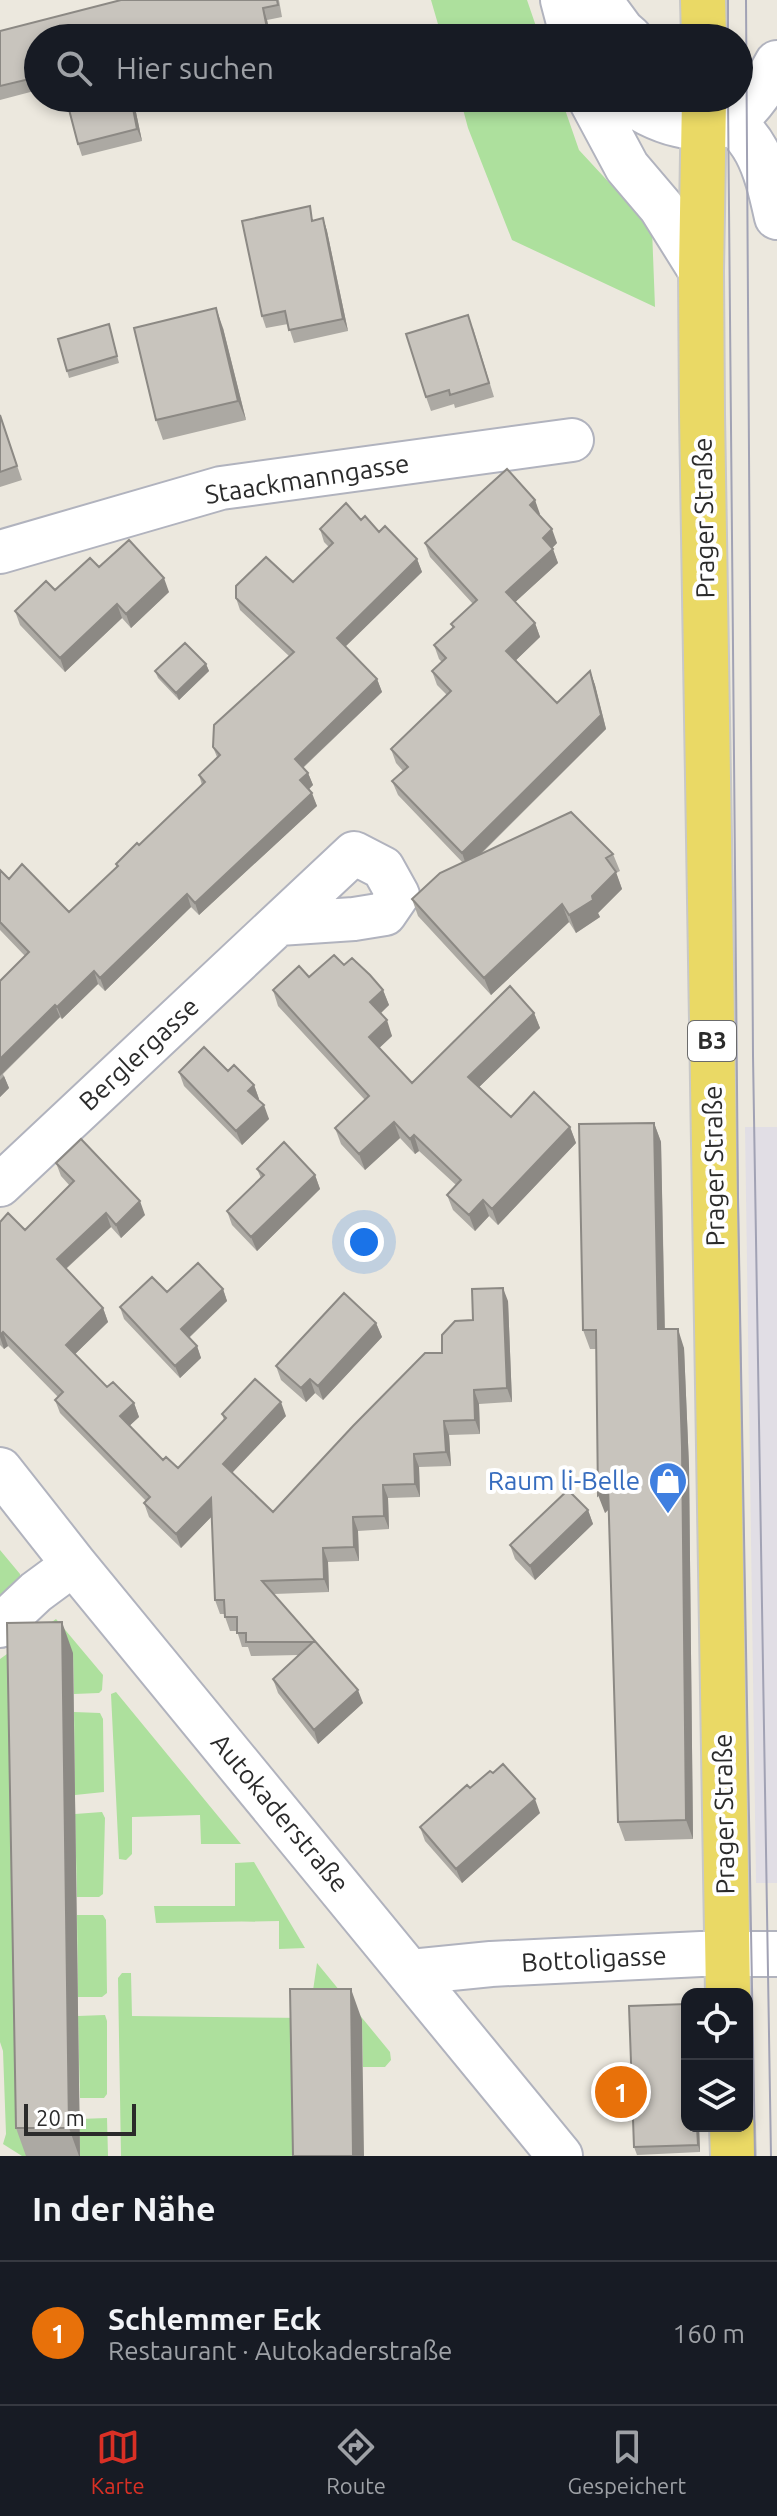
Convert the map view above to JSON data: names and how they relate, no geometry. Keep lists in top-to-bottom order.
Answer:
{
  "streets": {
    "main road": ["Prager Straße", "B3"],
    "street": [
      "Staackmanngasse",
      "Berglergasse",
      "Autokaderstraße",
      "Bottoligasse"
    ]
  },
  "crossings": [
    ["Prager Straße", "Bottoligasse"],
    ["Autokaderstraße", "Bottoligasse"]
  ],
  "places": {
    "shop": ["Raum li-Belle"]
  },
  "scale_bar": "20 m",
  "page": {
    "search": "Hier suchen",
    "pins": "1",
    "scale": "20 m",
    "heading": "In der Nähe",
    "list": [
      {
        "mark": "1",
        "name": "Schlemmer Eck",
        "note": "Restaurant · Autokaderstraße",
        "value": "160 m"
      }
    ],
    "nav": ["Karte", "Route", "Gespeichert"]
  }
}
